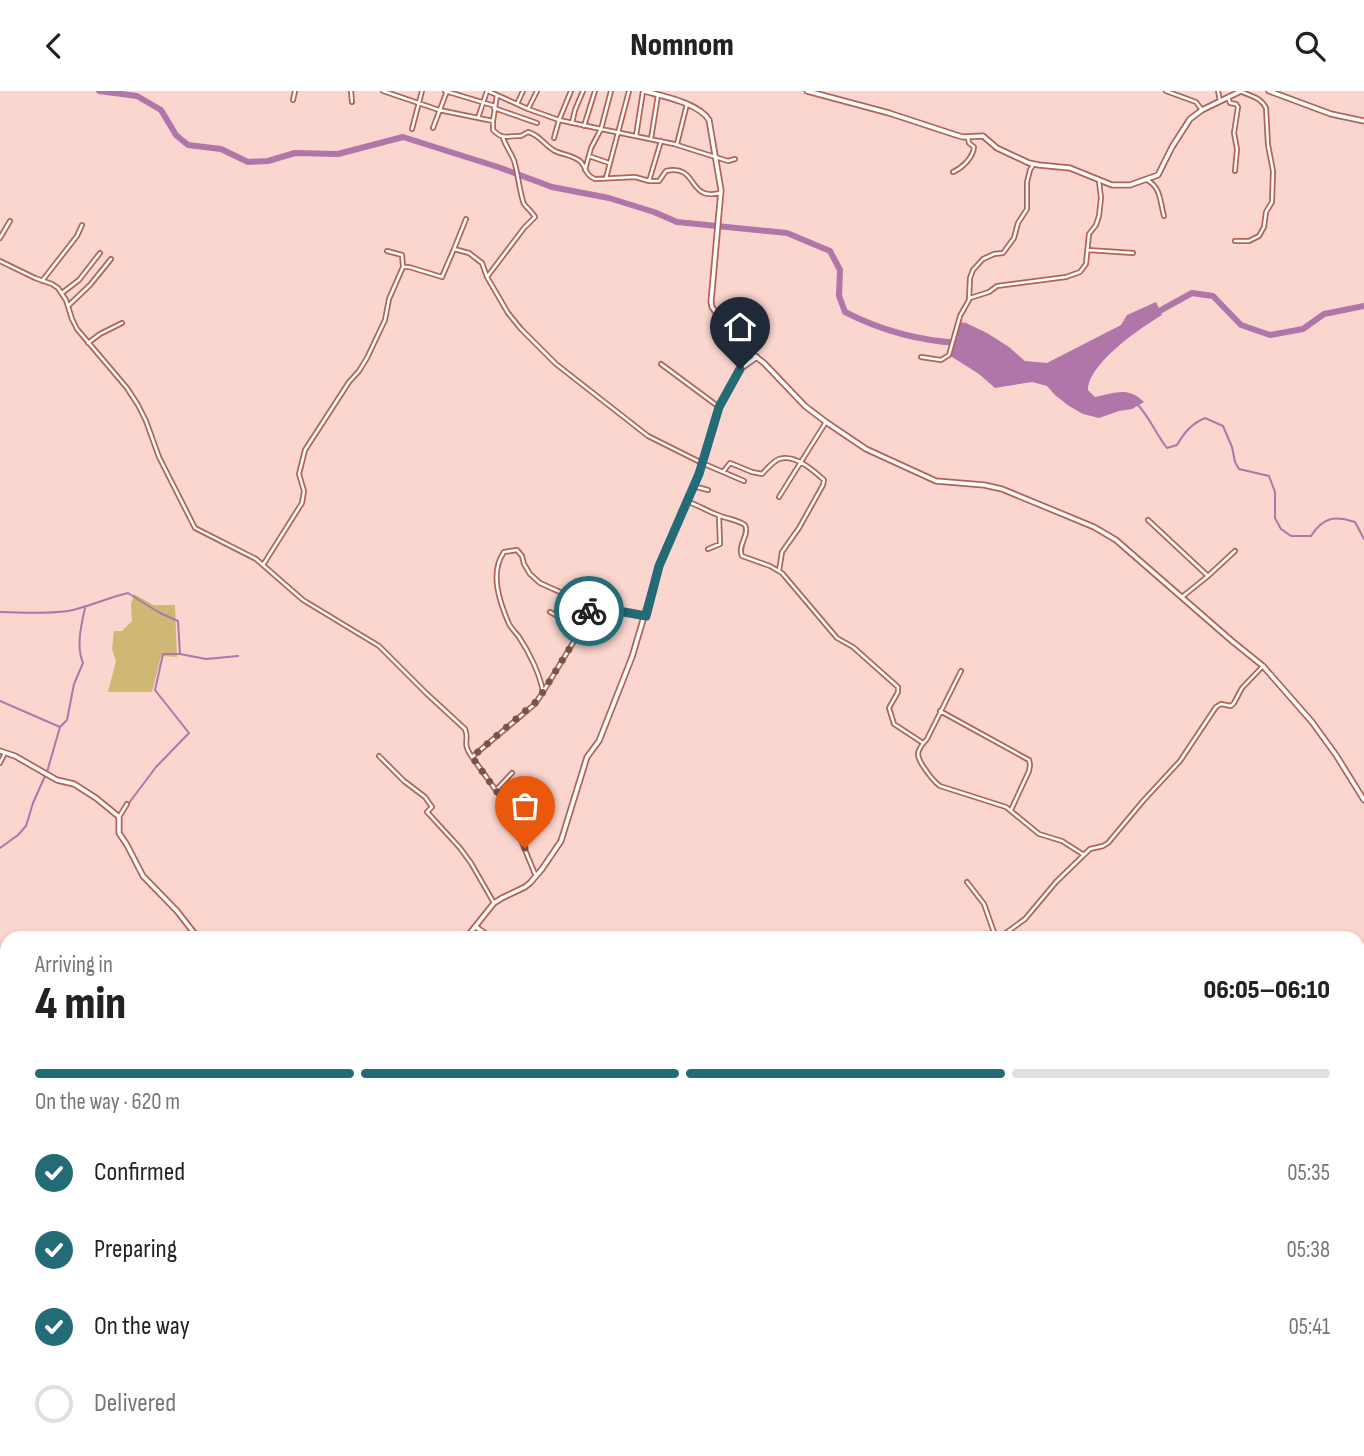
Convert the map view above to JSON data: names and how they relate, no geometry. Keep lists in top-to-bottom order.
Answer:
{
  "page": {
    "header": "Nomnom",
    "heading": ["4 min", "Arriving in", "06:05–06:10"],
    "bar": "On the way · 620 m",
    "list": [
      ["Confirmed", "05:35"],
      ["Preparing", "05:38"],
      ["On the way", "05:41"],
      "Delivered"
    ]
  }
}
